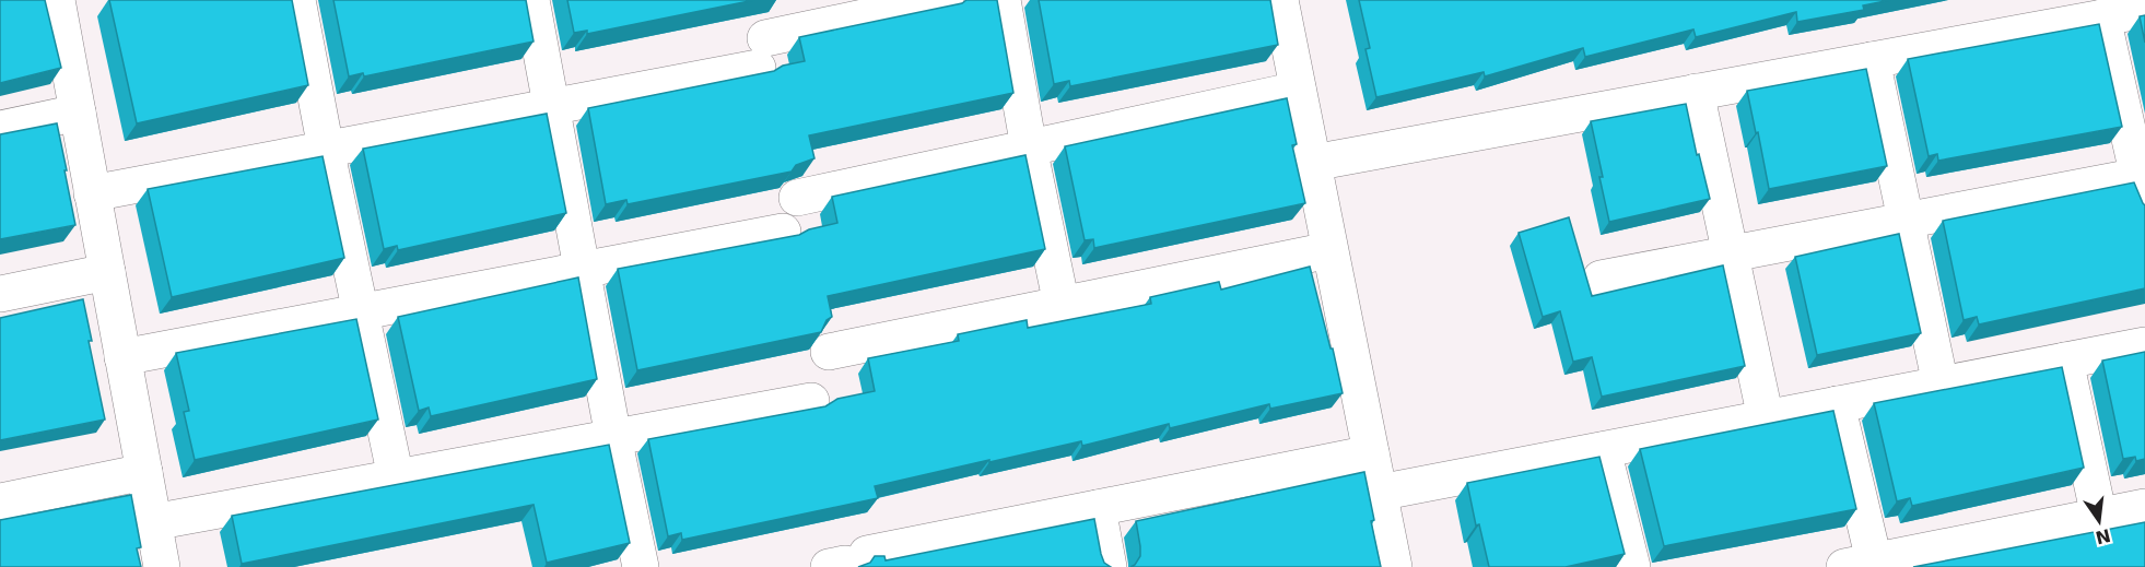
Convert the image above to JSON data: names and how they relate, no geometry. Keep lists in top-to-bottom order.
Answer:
{
  "north": "bottom"
}
